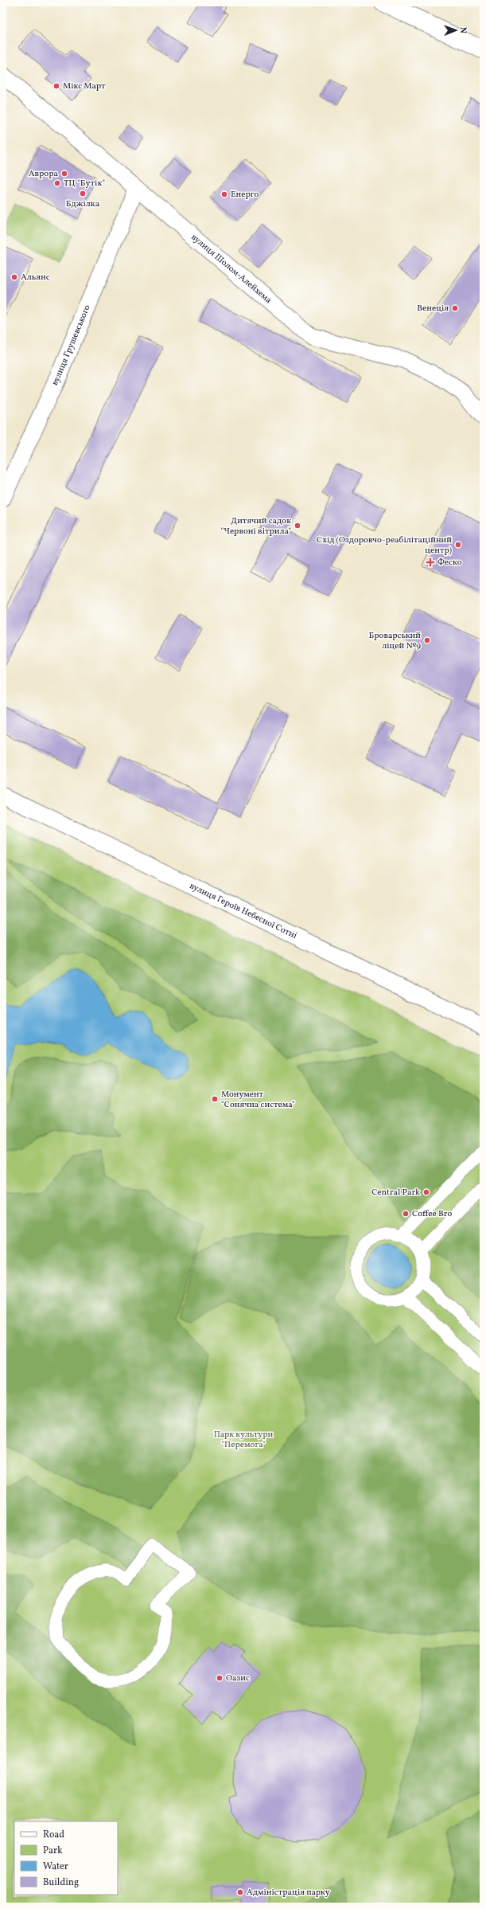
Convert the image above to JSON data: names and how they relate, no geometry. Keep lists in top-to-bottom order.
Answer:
{
  "streets": {
    "street": ["вулиця Шолом-Алейхема", "вулиця Грушевського", "вулиця Героїв Небесної Сотні"]
  },
  "crossings": [
    ["вулиця Шолом-Алейхема", "вулиця Грушевського"]
  ],
  "parks": ["Парк культури \"Перемога\""],
  "places": {
    "other": [
      "Мікс Март",
      "Аврора",
      "ТЦ \"Бутік\"",
      "Бджілка",
      "Енерго",
      "Альянс",
      "Венеція",
      "Дитячий садок \"Червоні вітрила\"",
      "Схід (Оздоровчо-реабілітаційний центр)",
      "Броварський ліцей №9",
      "Монумент \"Сонячна система\"",
      "Central Park",
      "Coffee Bro",
      "Оазис",
      "Адміністрація парку"
    ],
    "health": ["Феско"]
  },
  "legend": [
    "Road",
    "Park",
    "Water",
    "Building"
  ],
  "north": "right"
}
